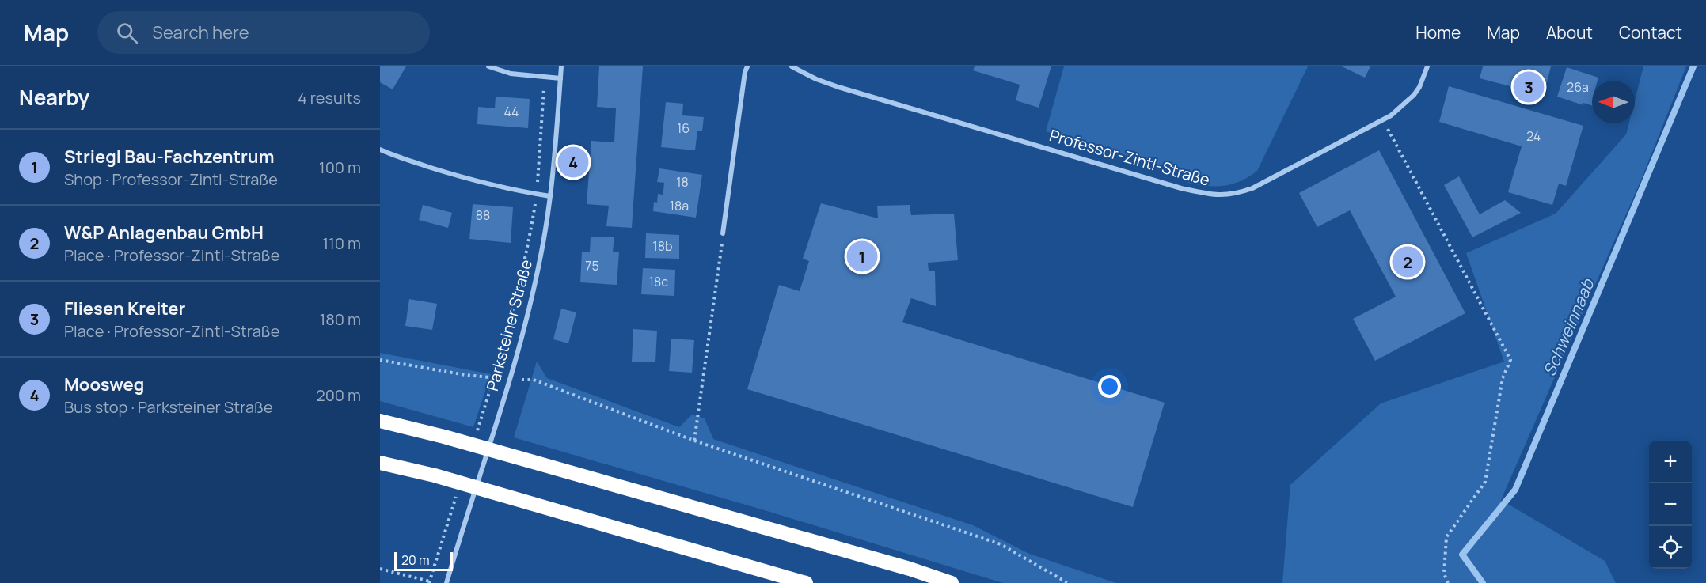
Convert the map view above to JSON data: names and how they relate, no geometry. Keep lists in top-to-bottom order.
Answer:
{
  "streets": {
    "street": ["Professor-Zintl-Straße", "Parksteiner Straße"]
  },
  "water": ["Schweinnaab"],
  "house_numbers": [
    "26a",
    "44",
    "16",
    "24",
    "18",
    "18a",
    "88",
    "18b",
    "75",
    "18c"
  ],
  "scale_bar": "20 m",
  "north": "left",
  "page": {
    "header": "Map",
    "search": "Search here",
    "nav": [
      "Home",
      "Map",
      "About",
      "Contact"
    ],
    "heading": ["Nearby", "4 results"],
    "pins": [
      "3",
      "4",
      "1",
      "2"
    ],
    "list": [
      {
        "mark": "1",
        "name": "Striegl Bau-Fachzentrum",
        "note": "Shop · Professor-Zintl-Straße",
        "value": "100 m"
      },
      {
        "mark": "2",
        "name": "W&P Anlagenbau GmbH",
        "note": "Place · Professor-Zintl-Straße",
        "value": "110 m"
      },
      {
        "mark": "3",
        "name": "Fliesen Kreiter",
        "note": "Place · Professor-Zintl-Straße",
        "value": "180 m"
      },
      {
        "mark": "4",
        "name": "Moosweg",
        "note": "Bus stop · Parksteiner Straße",
        "value": "200 m"
      }
    ],
    "map_buttons": ["+", "−"],
    "scale": "20 m"
  }
}
